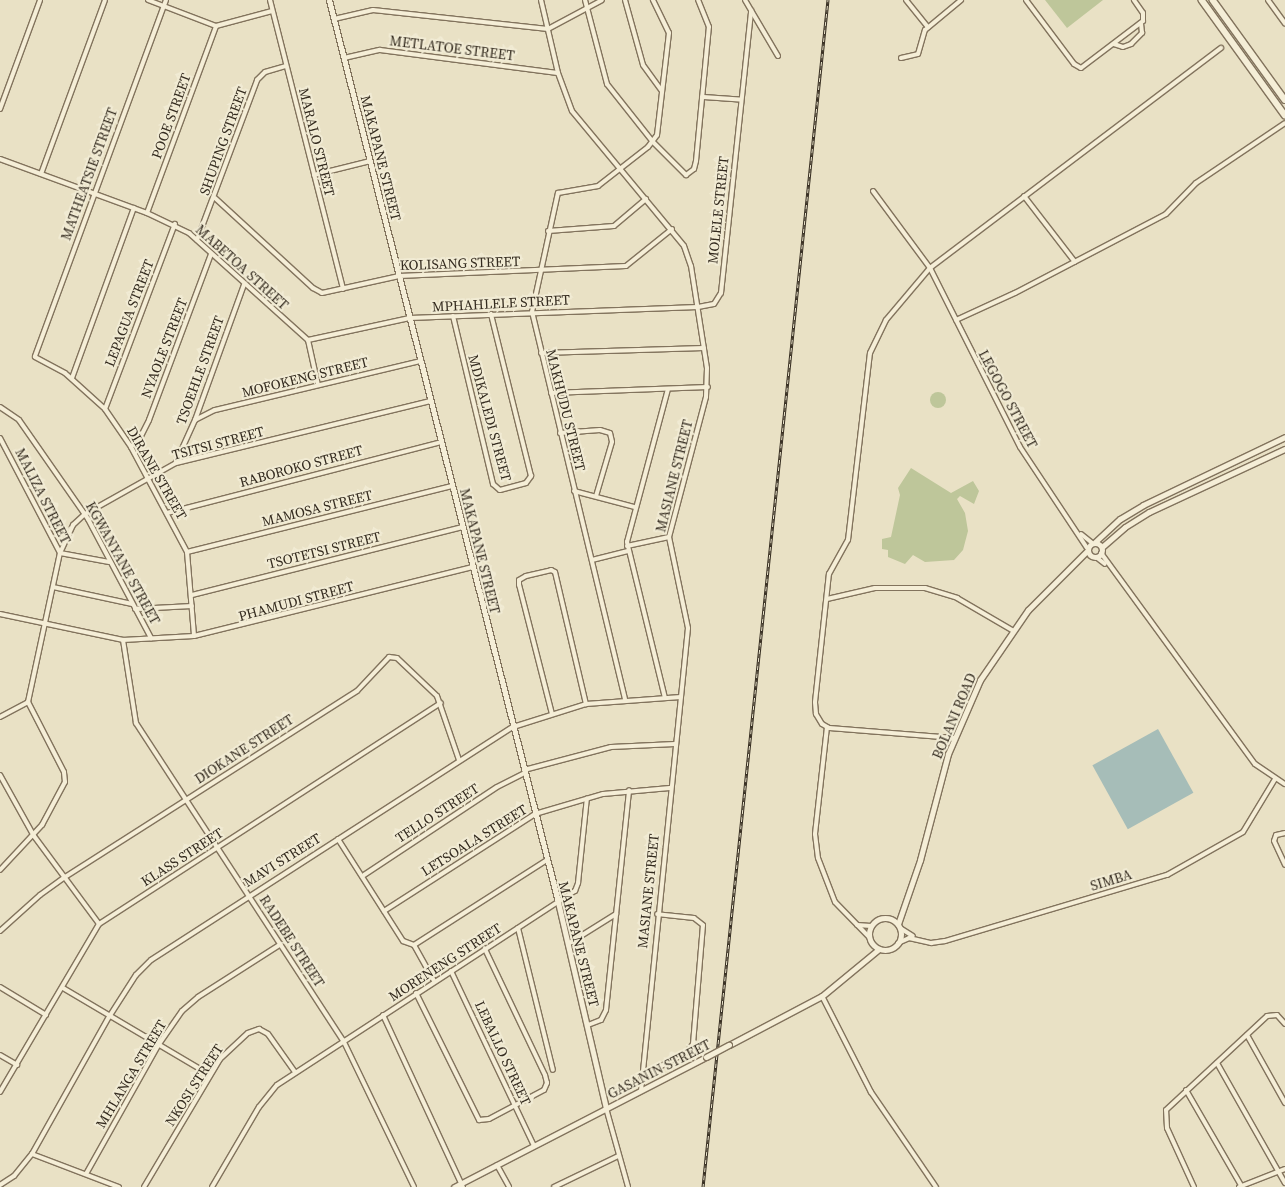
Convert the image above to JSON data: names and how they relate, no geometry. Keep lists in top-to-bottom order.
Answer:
{
  "streets": {
    "street": [
      "METLATOE STREET",
      "POOE STREET",
      "SHUPING STREET",
      "MARALO STREET",
      "MAKAPANE STREET",
      "MATHEATSIE STREET",
      "MOLELE STREET",
      "KOLISANG STREET",
      "MABETOA STREET",
      "MPHAHLELE STREET",
      "LEPAGUA STREET",
      "NYAOLE STREET",
      "TSOEHLE STREET",
      "MOFOKENG STREET",
      "LEGOGO STREET",
      "MAKHUDU STREET",
      "MDIKALEDI STREET",
      "TSITSI STREET",
      "RABOROKO STREET",
      "DIRANE STREET",
      "MASIANE STREET",
      "MALIZA STREET",
      "MAMOSA STREET",
      "TSOTETSI STREET",
      "KGWANYANE STREET",
      "PHAMUDI STREET",
      "BOLANI ROAD",
      "DIOKANE STREET",
      "TELLO STREET",
      "LETSOALA STREET",
      "KLASS STREET",
      "MAVI STREET",
      "SIMBA",
      "RADEBE STREET",
      "MORENENG STREET",
      "LEBALLO STREET",
      "GASANIN STREET",
      "MHLANGA STREET",
      "NKOSI STREET"
    ]
  },
  "crossings": [
    ["METLATOE STREET", "MAKAPANE STREET"],
    ["METLATOE STREET", "MASIANE STREET"],
    ["POOE STREET", "MABETOA STREET"],
    ["SHUPING STREET", "MARALO STREET"],
    ["SHUPING STREET", "KOLISANG STREET"],
    ["SHUPING STREET", "MABETOA STREET"],
    ["MARALO STREET", "KOLISANG STREET"],
    ["MAKAPANE STREET", "KOLISANG STREET"],
    ["MAKAPANE STREET", "MPHAHLELE STREET"],
    ["MAKAPANE STREET", "MOFOKENG STREET"],
    ["MAKAPANE STREET", "TSITSI STREET"],
    ["MAKAPANE STREET", "RABOROKO STREET"],
    ["MAKAPANE STREET", "MAMOSA STREET"],
    ["MAKAPANE STREET", "TSOTETSI STREET"],
    ["MAKAPANE STREET", "PHAMUDI STREET"],
    ["MAKAPANE STREET", "TELLO STREET"],
    ["MAKAPANE STREET", "LETSOALA STREET"],
    ["MAKAPANE STREET", "MAVI STREET"],
    ["MAKAPANE STREET", "MORENENG STREET"],
    ["MAKAPANE STREET", "GASANIN STREET"],
    ["MATHEATSIE STREET", "MABETOA STREET"],
    ["MATHEATSIE STREET", "DIRANE STREET"],
    ["MOLELE STREET", "MPHAHLELE STREET"],
    ["MOLELE STREET", "MASIANE STREET"],
    ["KOLISANG STREET", "MAKHUDU STREET"],
    ["KOLISANG STREET", "MASIANE STREET"],
    ["MABETOA STREET", "MPHAHLELE STREET"],
    ["MABETOA STREET", "LEPAGUA STREET"],
    ["MABETOA STREET", "NYAOLE STREET"],
    ["MABETOA STREET", "TSOEHLE STREET"],
    ["MPHAHLELE STREET", "MAKHUDU STREET"],
    ["MPHAHLELE STREET", "MDIKALEDI STREET"],
    ["MPHAHLELE STREET", "MASIANE STREET"],
    ["LEPAGUA STREET", "DIRANE STREET"],
    ["NYAOLE STREET", "DIRANE STREET"],
    ["TSOEHLE STREET", "MOFOKENG STREET"],
    ["TSOEHLE STREET", "TSITSI STREET"],
    ["LEGOGO STREET", "BOLANI ROAD"],
    ["LEGOGO STREET", "SIMBA"],
    ["MAKHUDU STREET", "MASIANE STREET"],
    ["MAKHUDU STREET", "MAVI STREET"],
    ["TSITSI STREET", "DIRANE STREET"],
    ["TSITSI STREET", "MALIZA STREET"],
    ["TSITSI STREET", "KGWANYANE STREET"],
    ["RABOROKO STREET", "DIRANE STREET"],
    ["DIRANE STREET", "MAMOSA STREET"],
    ["DIRANE STREET", "TSOTETSI STREET"],
    ["DIRANE STREET", "PHAMUDI STREET"],
    ["MASIANE STREET", "TELLO STREET"],
    ["MASIANE STREET", "LETSOALA STREET"],
    ["MASIANE STREET", "MAVI STREET"],
    ["MASIANE STREET", "GASANIN STREET"],
    ["MALIZA STREET", "PHAMUDI STREET"],
    ["KGWANYANE STREET", "PHAMUDI STREET"],
    ["PHAMUDI STREET", "RADEBE STREET"],
    ["BOLANI ROAD", "GASANIN STREET"],
    ["DIOKANE STREET", "KLASS STREET"],
    ["DIOKANE STREET", "MAVI STREET"],
    ["DIOKANE STREET", "RADEBE STREET"],
    ["LETSOALA STREET", "MORENENG STREET"],
    ["KLASS STREET", "RADEBE STREET"],
    ["MAVI STREET", "RADEBE STREET"],
    ["RADEBE STREET", "MORENENG STREET"],
    ["RADEBE STREET", "MHLANGA STREET"],
    ["MORENENG STREET", "LEBALLO STREET"],
    ["MORENENG STREET", "NKOSI STREET"],
    ["LEBALLO STREET", "GASANIN STREET"]
  ]
}
